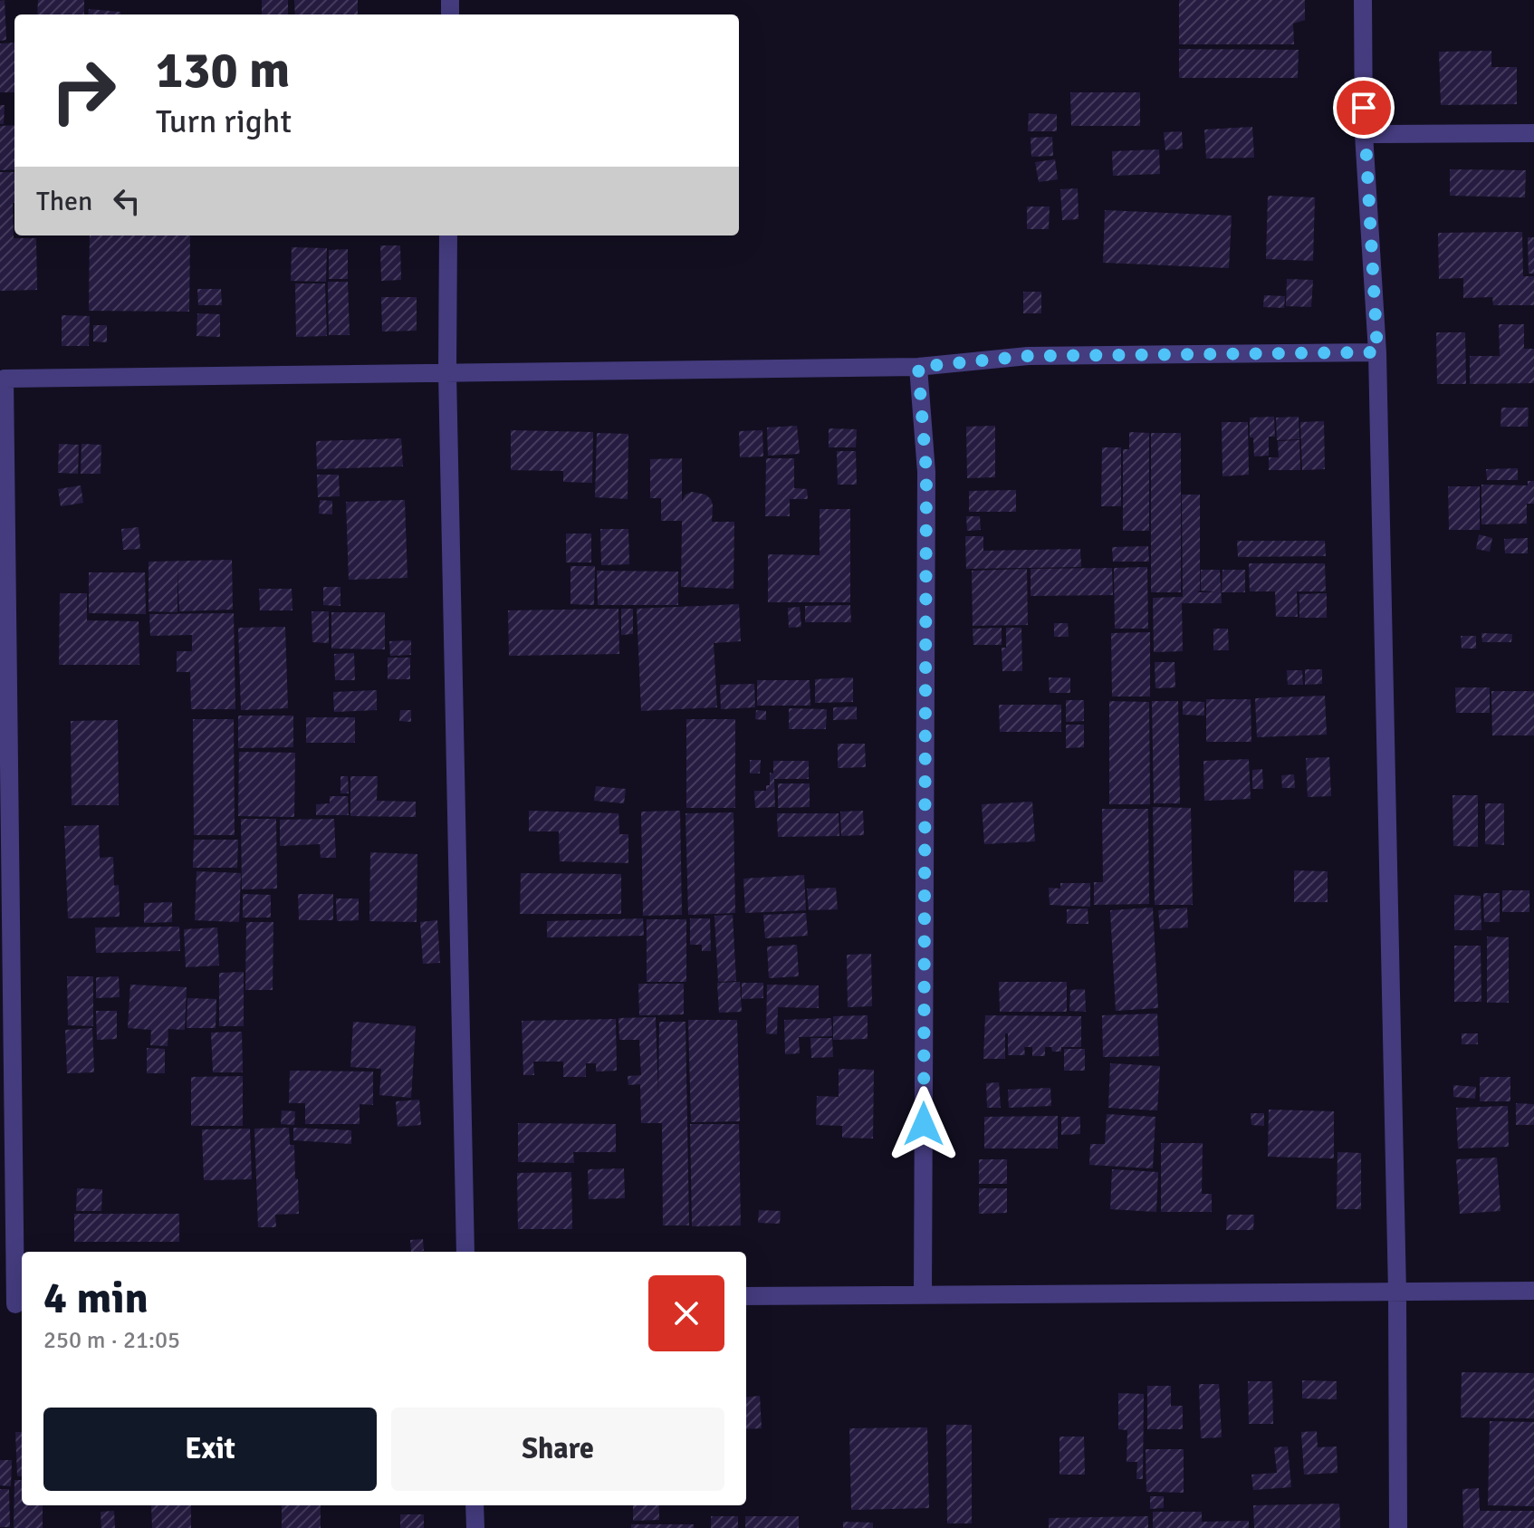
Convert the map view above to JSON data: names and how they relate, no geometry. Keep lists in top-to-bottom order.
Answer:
{
  "page": {
    "turn": ["130 m", "Turn right"],
    "then": "Then",
    "heading": ["4 min", "250 m · 21:05"],
    "buttons": ["Exit", "Share"]
  }
}
